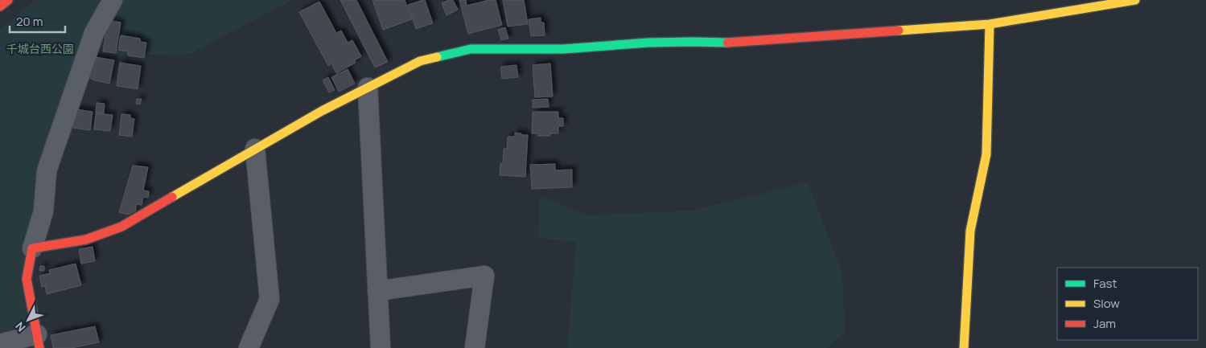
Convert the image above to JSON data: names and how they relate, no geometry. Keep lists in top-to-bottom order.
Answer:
{
  "parks": ["千城台西公園"],
  "legend": ["Fast", "Slow", "Jam"],
  "scale_bar": "20 m",
  "north": "bottom left"
}
